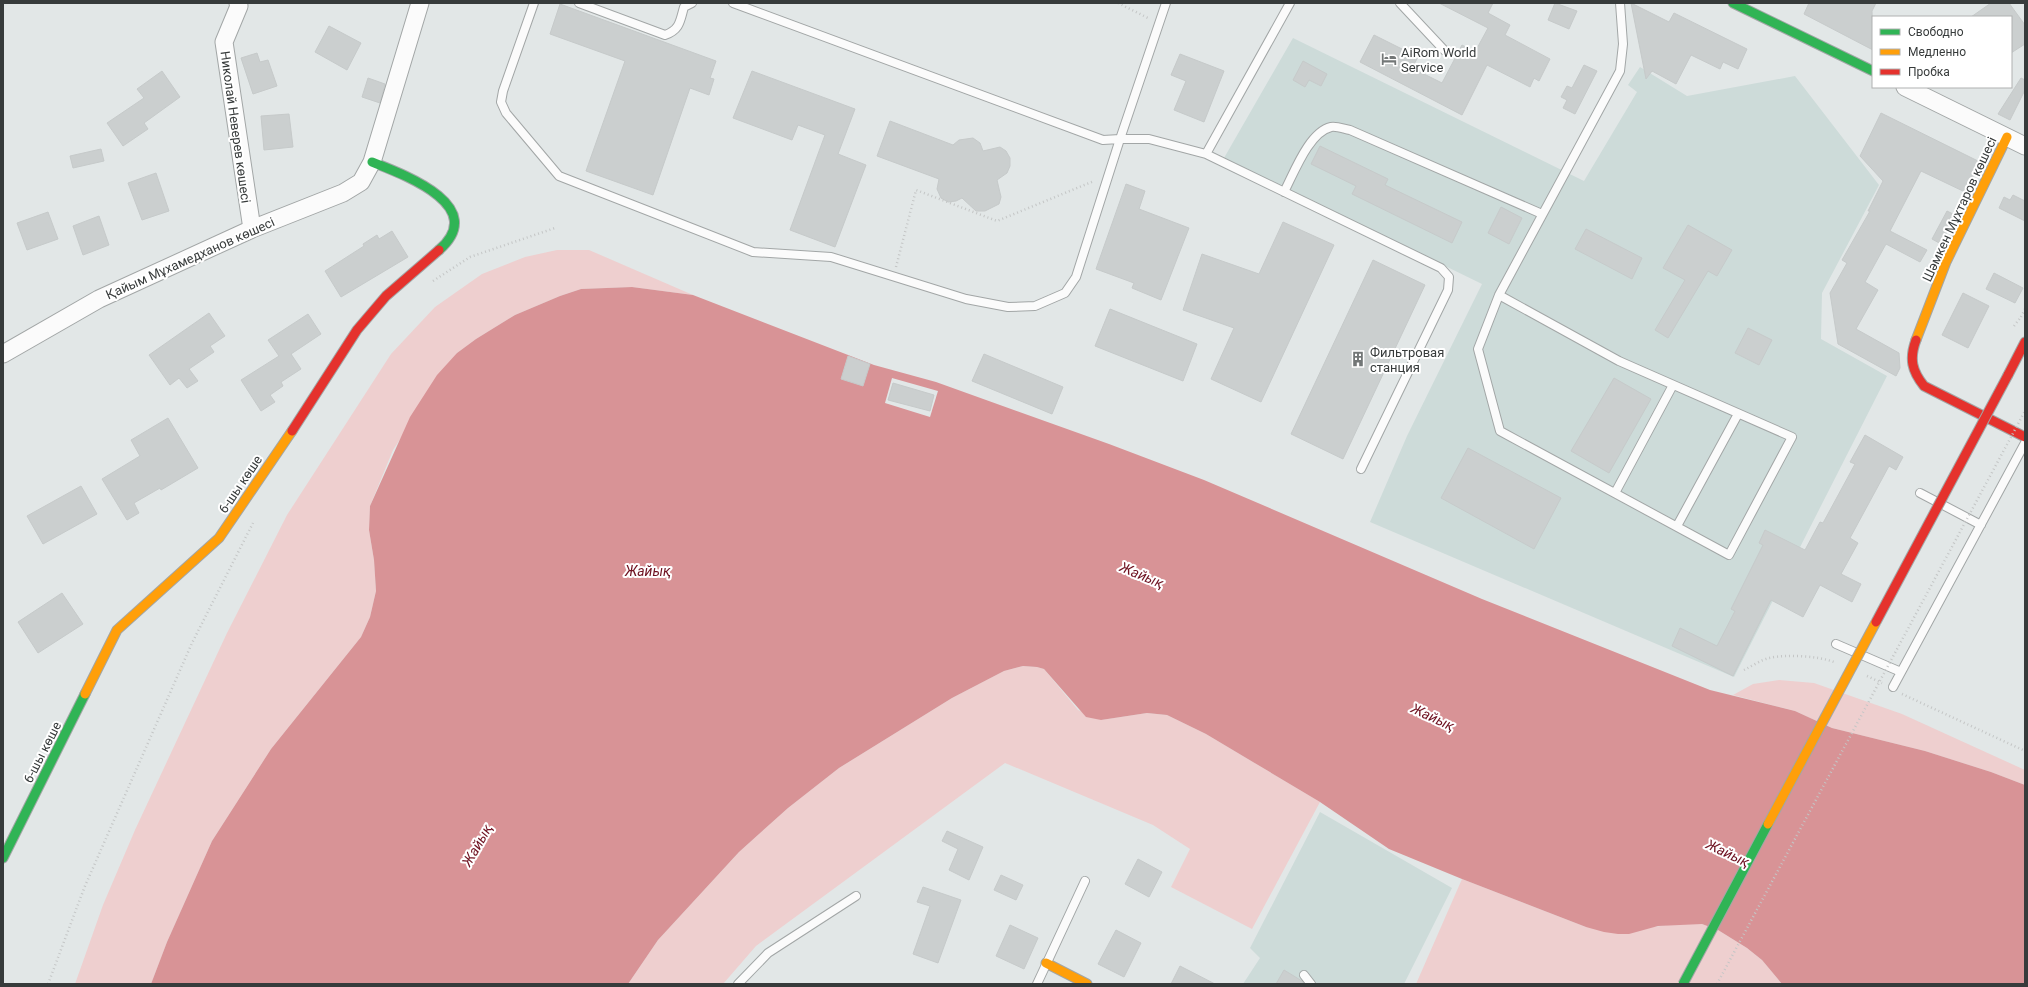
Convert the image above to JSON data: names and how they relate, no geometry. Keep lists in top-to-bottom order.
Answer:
{
  "streets": {
    "street": [
      "Николай Неверев көшесі",
      "Шәмкен Мұхтаров көшесі",
      "Қайым Мұхамедханов көшесi",
      "6-шы көше"
    ]
  },
  "crossings": [
    ["Николай Неверев көшесі", "Қайым Мұхамедханов көшесi"],
    ["Қайым Мұхамедханов көшесi", "6-шы көше"]
  ],
  "water": ["Жайық"],
  "places": {
    "hotel": ["AiRom World Service"],
    "building": ["Фильтровая станция"]
  },
  "legend": ["Свободно", "Медленно", "Пробка"]
}
